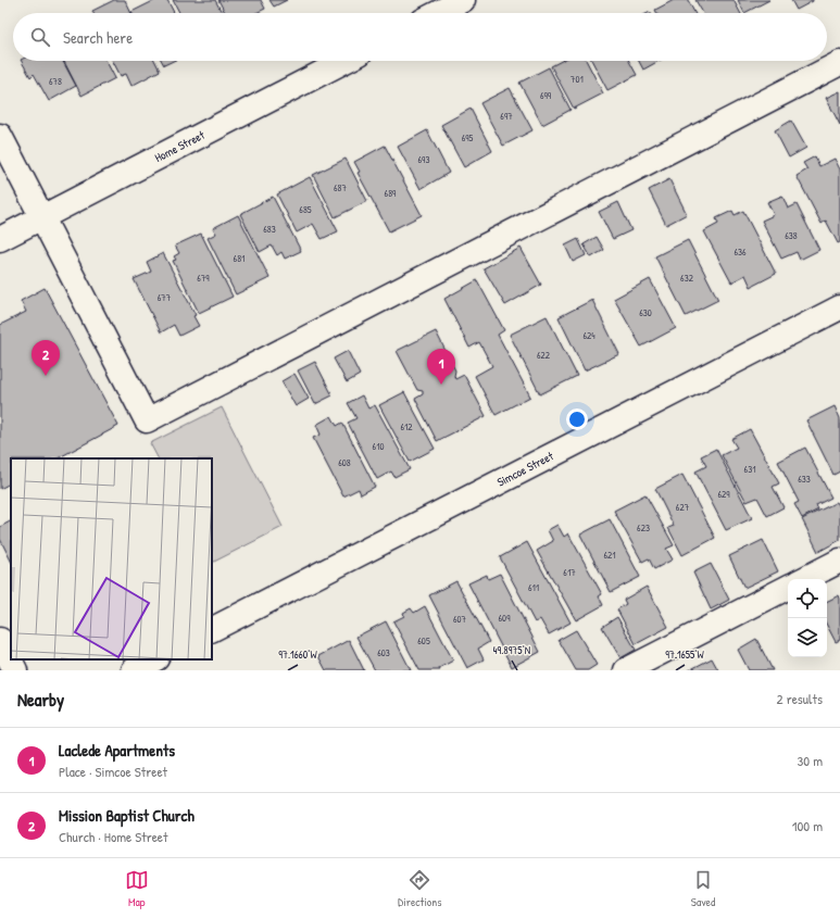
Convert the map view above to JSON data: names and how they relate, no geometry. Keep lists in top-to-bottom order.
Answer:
{
  "streets": {
    "street": ["Home Street", "Simcoe Street"]
  },
  "house_numbers": [
    "701",
    "678",
    "699",
    "697",
    "695",
    "693",
    "687",
    "689",
    "685",
    "683",
    "638",
    "636",
    "681",
    "679",
    "632",
    "677",
    "630",
    "624",
    "622",
    "612",
    "610",
    "608",
    "631",
    "633",
    "629",
    "627",
    "623",
    "621",
    "617",
    "611",
    "609",
    "607",
    "605",
    "603"
  ],
  "page": {
    "search": "Search here",
    "pins": ["2", "1"],
    "heading": ["Nearby", "2 results"],
    "list": [
      {
        "mark": "1",
        "name": "Laclede Apartments",
        "note": "Place · Simcoe Street",
        "value": "30 m"
      },
      {
        "mark": "2",
        "name": "Mission Baptist Church",
        "note": "Church · Home Street",
        "value": "100 m"
      }
    ],
    "nav": ["Map", "Directions", "Saved"]
  },
  "coordinates": ["49.8975°N", "97.1660°W", "97.1655°W"]
}
